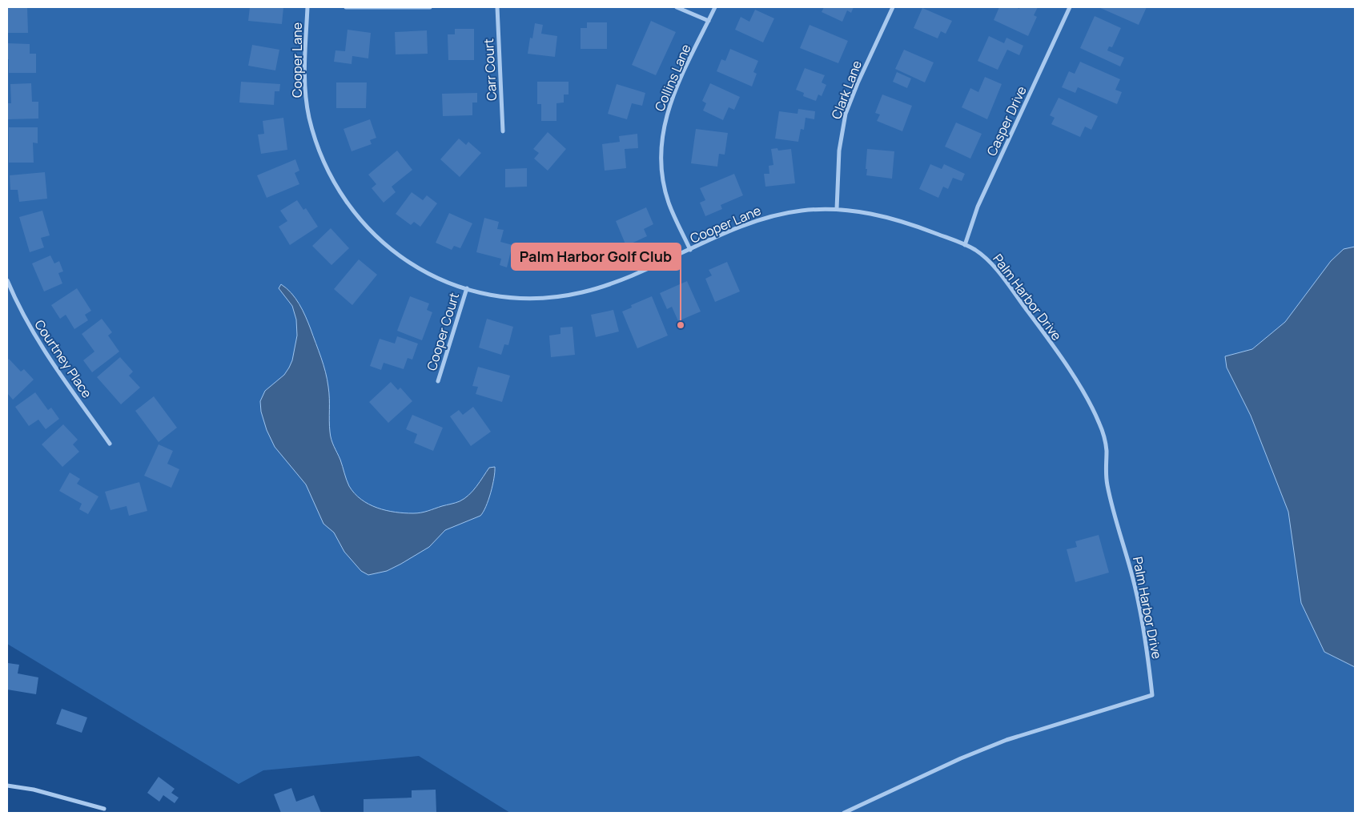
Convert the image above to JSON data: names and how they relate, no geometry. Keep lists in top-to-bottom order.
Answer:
{
  "streets": {
    "street": [
      "Cooper Lane",
      "Carr Court",
      "Collins Lane",
      "Clark Lane",
      "Casper Drive",
      "Palm Harbor Drive",
      "Cooper Court",
      "Courtney Place"
    ]
  },
  "crossings": [
    ["Cooper Lane", "Collins Lane"],
    ["Cooper Lane", "Clark Lane"],
    ["Cooper Lane", "Casper Drive"],
    ["Cooper Lane", "Palm Harbor Drive"],
    ["Cooper Lane", "Cooper Court"],
    ["Casper Drive", "Palm Harbor Drive"]
  ],
  "places": ["Palm Harbor Golf Club"]
}
